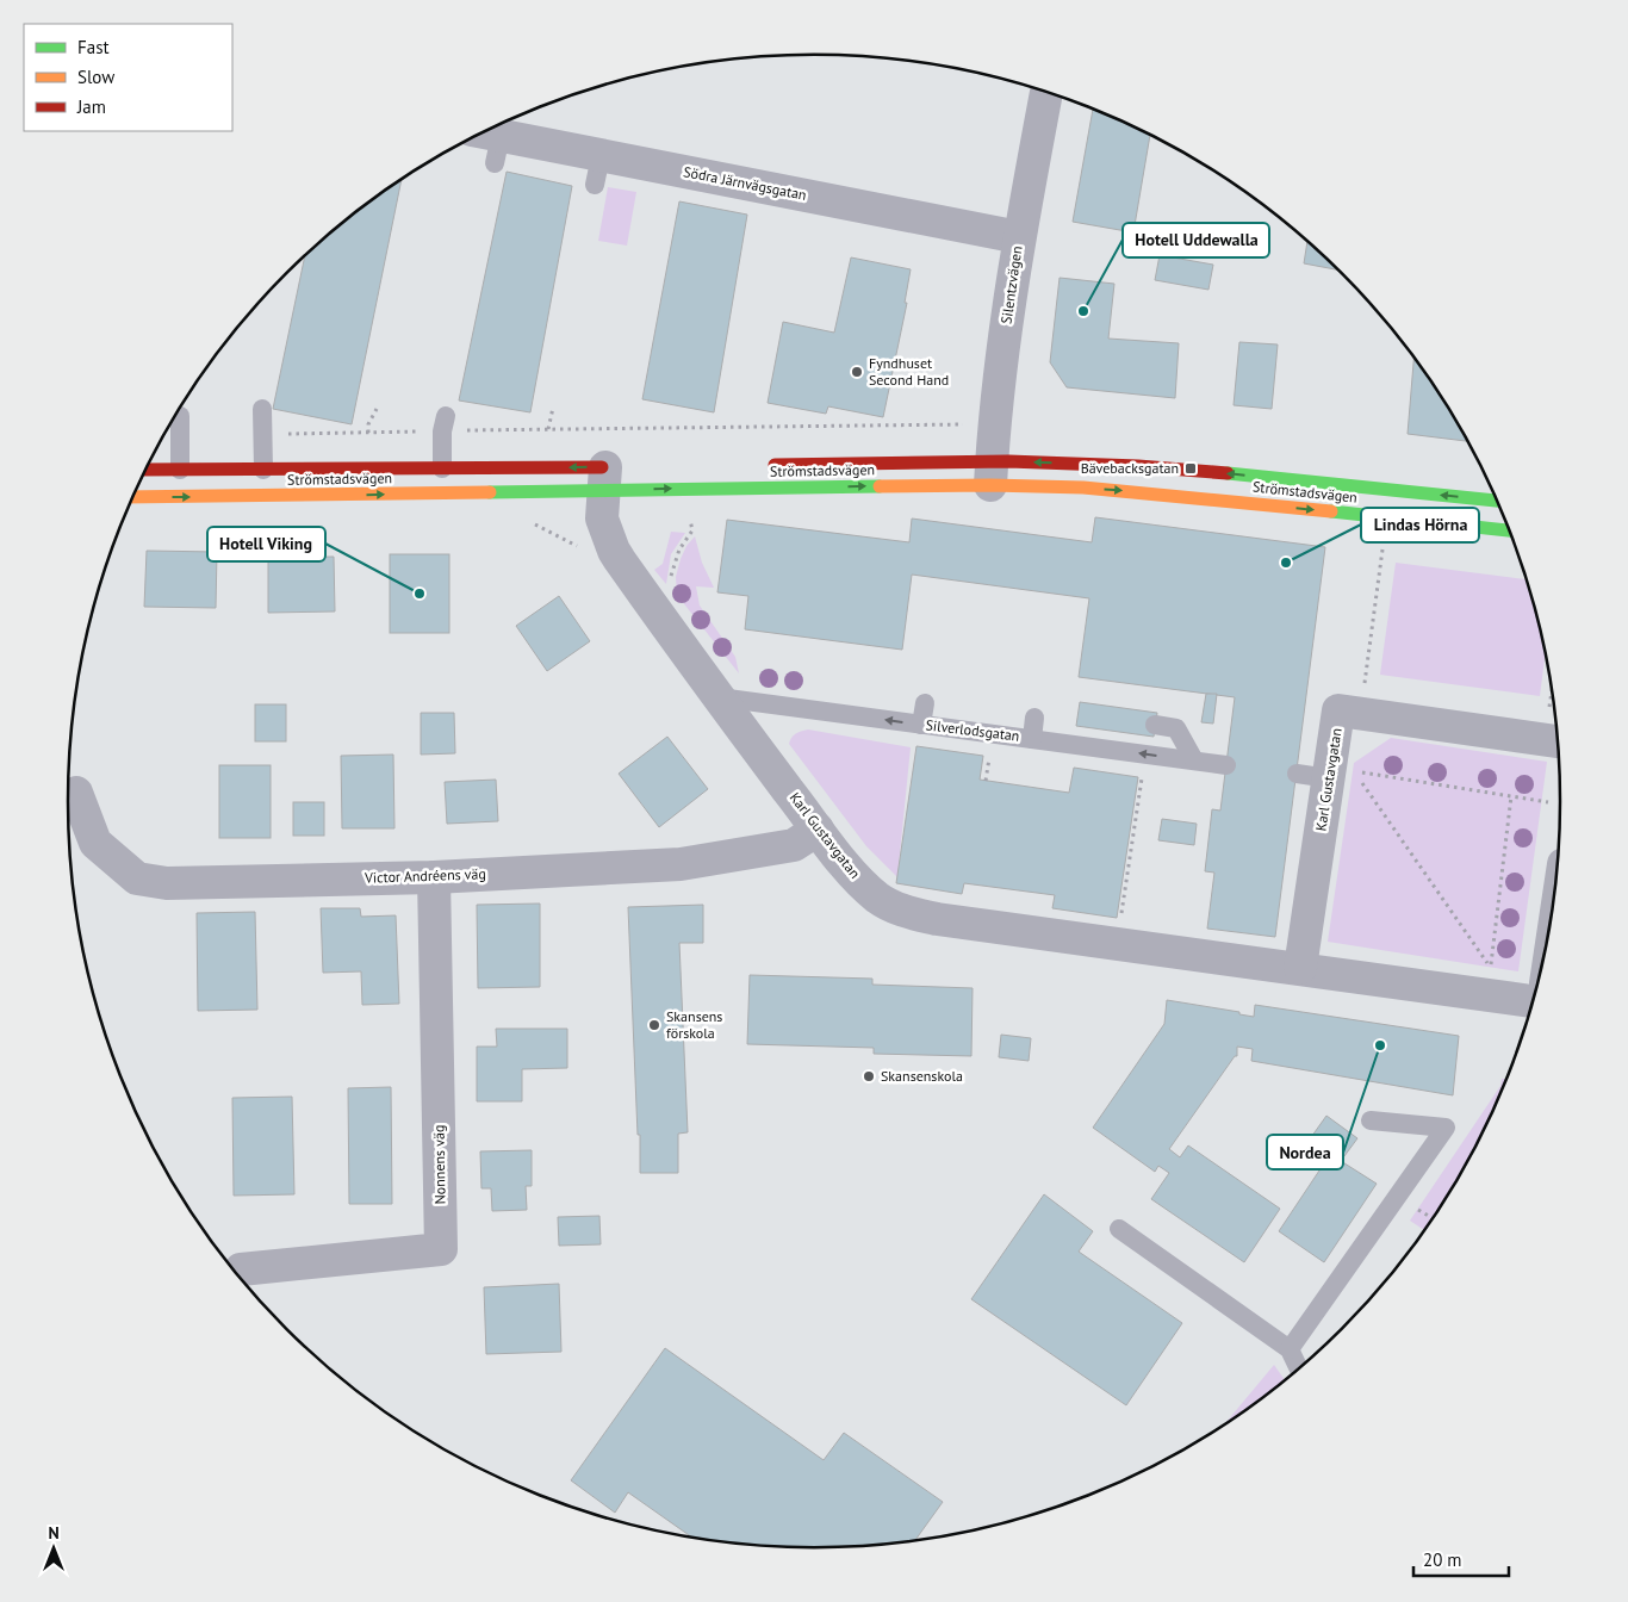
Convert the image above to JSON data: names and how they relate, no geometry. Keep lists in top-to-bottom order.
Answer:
{
  "streets": {
    "main road": ["Strömstadsvägen"],
    "street": [
      "Södra Järnvägsgatan",
      "Silentzvägen",
      "Karl Gustavgatan",
      "Victor Andréens väg",
      "Nonnens väg"
    ],
    "lane": ["Silverlodsgatan"]
  },
  "crossings": [
    ["Södra Järnvägsgatan", "Silentzvägen"],
    ["Silentzvägen", "Strömstadsvägen"],
    ["Strömstadsvägen", "Karl Gustavgatan"],
    ["Silverlodsgatan", "Karl Gustavgatan"],
    ["Karl Gustavgatan", "Victor Andréens väg"],
    ["Victor Andréens väg", "Nonnens väg"]
  ],
  "one_way": ["Silverlodsgatan"],
  "places": {
    "other": [
      "Hotell Uddewalla",
      "Fyndhuset Second Hand",
      "Lindas Hörna",
      "Hotell Viking",
      "Skansens förskola",
      "Nordea",
      "Skansenskola"
    ],
    "transit": ["Bävebacksgatan"]
  },
  "legend": ["Fast", "Slow", "Jam"],
  "scale_bar": "20 m",
  "north": "top"
}
